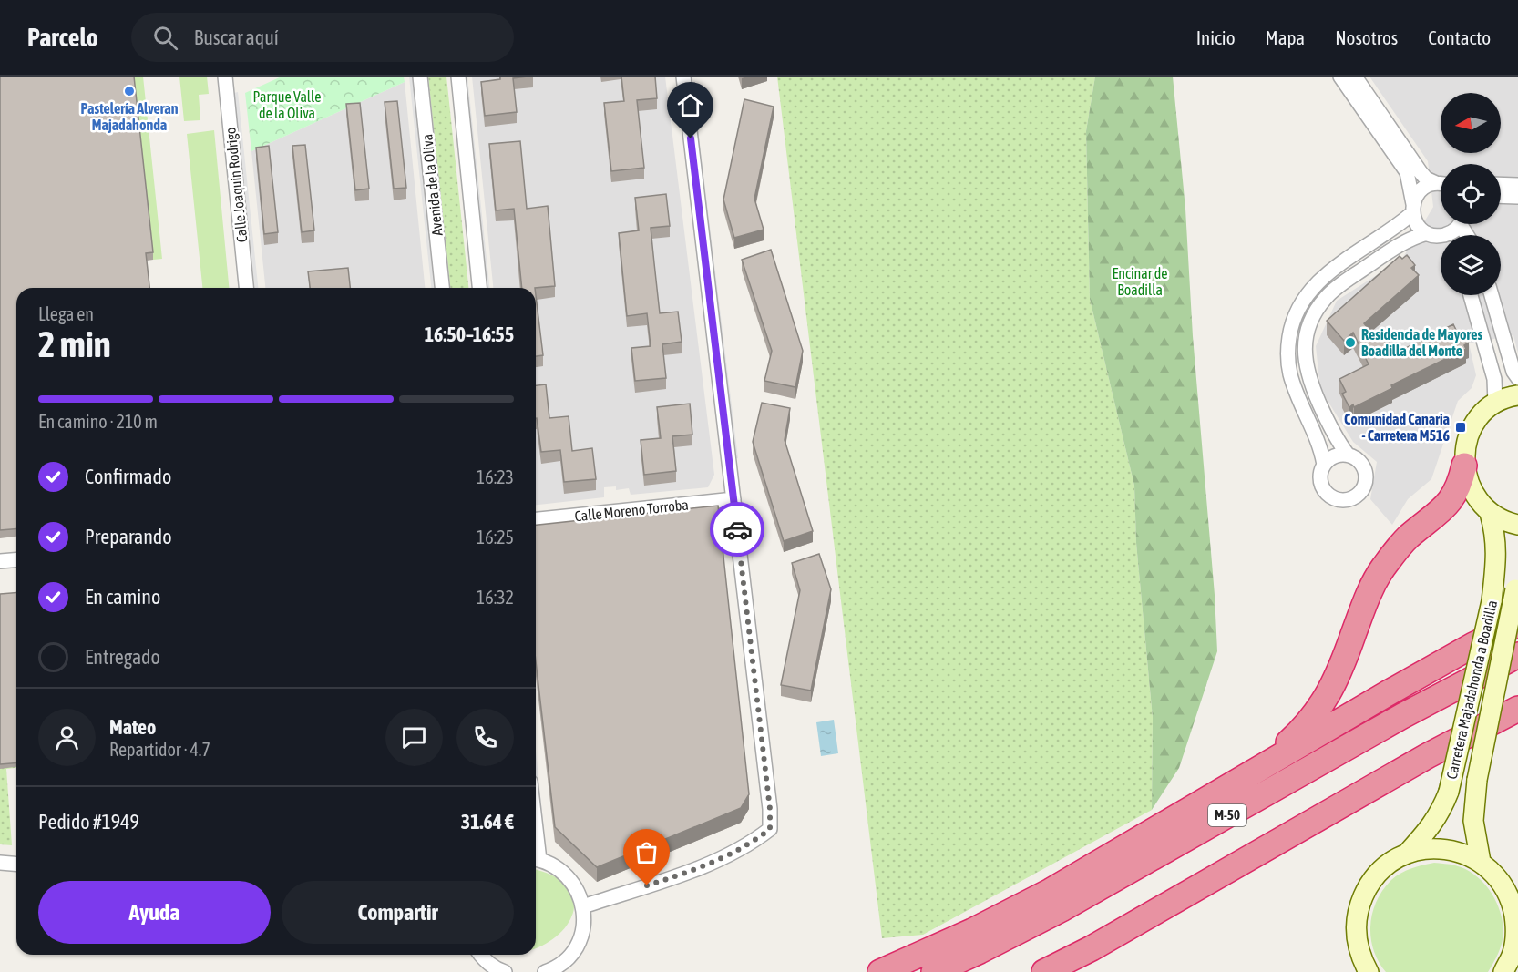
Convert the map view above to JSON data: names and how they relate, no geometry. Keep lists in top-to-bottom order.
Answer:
{
  "streets": {
    "highway": ["M-50"],
    "street": [
      "Calle Joaquín Rodrigo",
      "Avenida de la Oliva",
      "Calle Moreno Torroba",
      "Carretera Majadahonda a Boadilla"
    ]
  },
  "parks": ["Parque Valle de la Oliva", "Encinar de Boadilla"],
  "places": {
    "other": ["Pastelería Alveran Majadahonda", "Residencia de Mayores Boadilla del Monte"],
    "transit": ["Comunidad Canaria - Carretera M516"]
  },
  "north": "left",
  "page": {
    "header": "Parcelo",
    "search": "Buscar aquí",
    "nav": [
      "Inicio",
      "Mapa",
      "Nosotros",
      "Contacto"
    ],
    "heading": ["2 min", "Llega en", "16:50–16:55"],
    "panel": [
      "Mateo",
      "Repartidor · 4.7",
      "Pedido #1949",
      "31.64 €"
    ],
    "bar": "En camino · 210 m",
    "list": [
      ["Confirmado", "16:23"],
      ["Preparando", "16:25"],
      ["En camino", "16:32"],
      "Entregado"
    ],
    "buttons": ["Ayuda", "Compartir"]
  }
}
